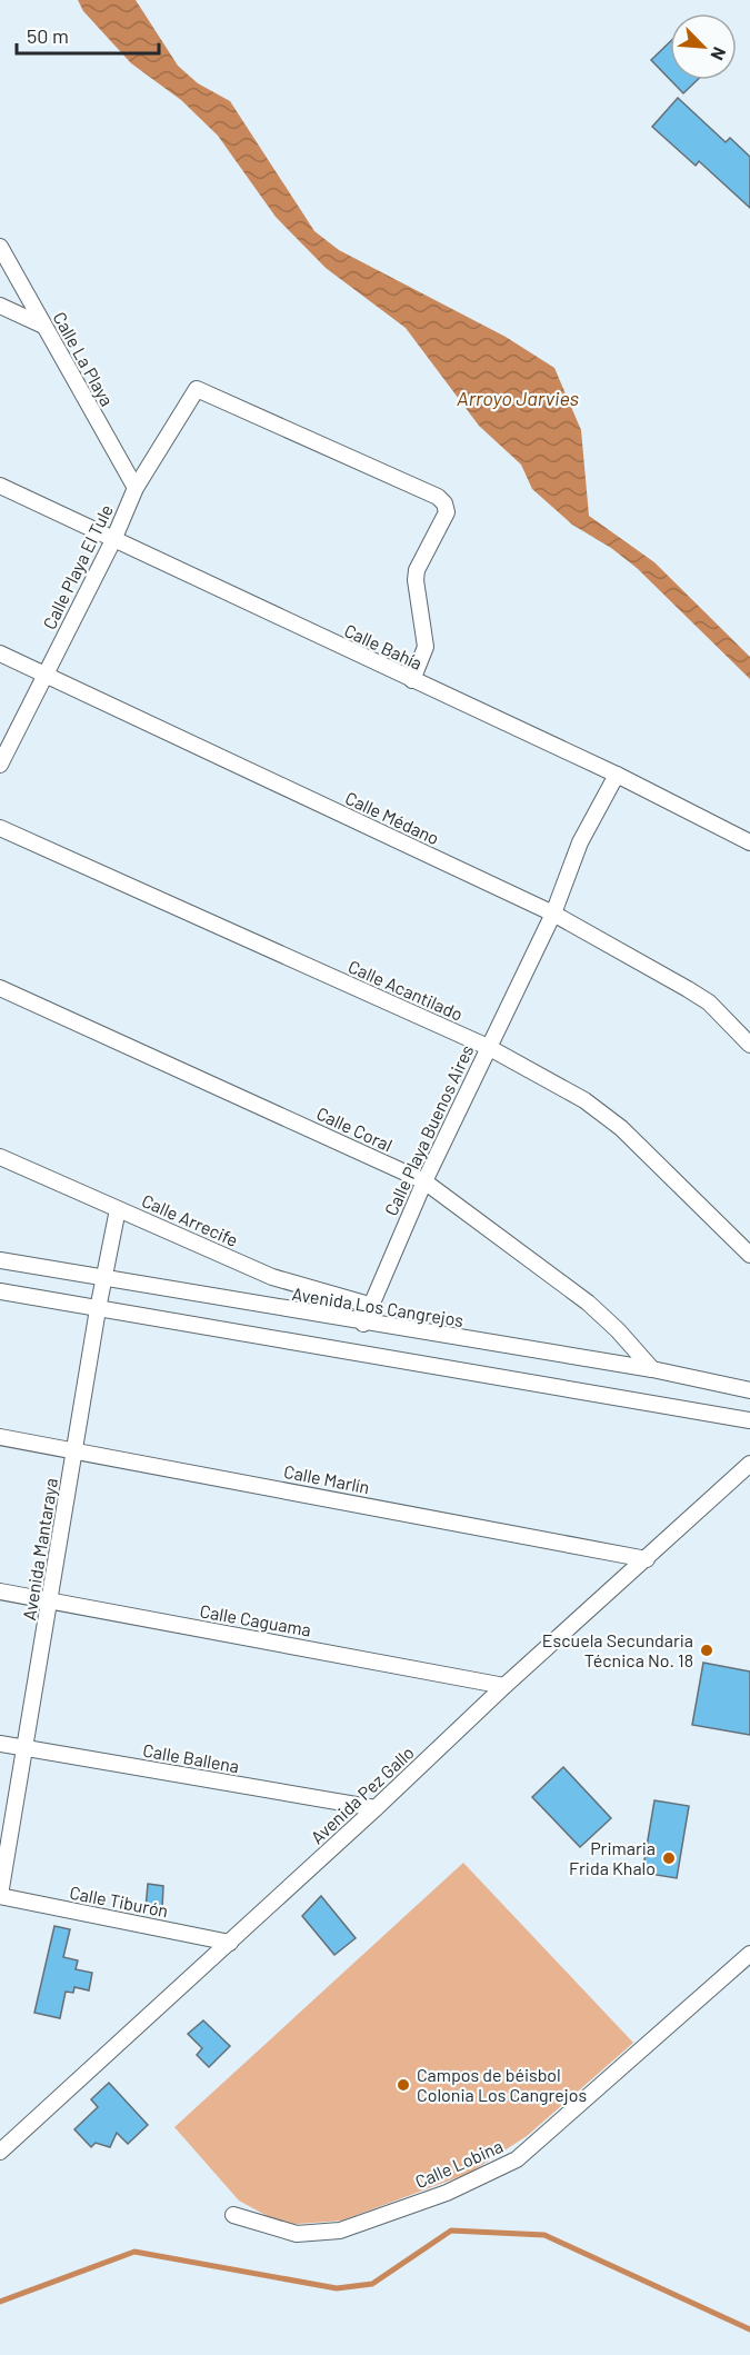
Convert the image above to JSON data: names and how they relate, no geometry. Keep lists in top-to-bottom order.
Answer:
{
  "streets": {
    "street": [
      "Calle La Playa",
      "Calle Playa El Tule",
      "Calle Bahía",
      "Calle Médano",
      "Calle Acantilado",
      "Calle Coral",
      "Calle Playa Buenos Aires",
      "Calle Arrecife",
      "Avenida Los Cangrejos",
      "Calle Marlín",
      "Avenida Mantaraya",
      "Calle Caguama",
      "Calle Ballena",
      "Avenida Pez Gallo",
      "Calle Tiburón",
      "Calle Lobina"
    ]
  },
  "crossings": [
    ["Calle La Playa", "Calle Playa El Tule"],
    ["Calle Playa El Tule", "Calle Bahía"],
    ["Calle Playa El Tule", "Calle Médano"],
    ["Calle Bahía", "Calle Playa Buenos Aires"],
    ["Calle Médano", "Calle Playa Buenos Aires"],
    ["Calle Acantilado", "Calle Playa Buenos Aires"],
    ["Calle Coral", "Calle Playa Buenos Aires"],
    ["Calle Coral", "Avenida Los Cangrejos"],
    ["Calle Playa Buenos Aires", "Calle Arrecife"],
    ["Calle Playa Buenos Aires", "Avenida Los Cangrejos"],
    ["Calle Arrecife", "Avenida Mantaraya"],
    ["Avenida Los Cangrejos", "Avenida Mantaraya"],
    ["Calle Marlín", "Avenida Mantaraya"],
    ["Calle Marlín", "Avenida Pez Gallo"],
    ["Avenida Mantaraya", "Calle Caguama"],
    ["Avenida Mantaraya", "Calle Ballena"],
    ["Avenida Mantaraya", "Calle Tiburón"],
    ["Calle Caguama", "Avenida Pez Gallo"],
    ["Calle Ballena", "Avenida Pez Gallo"],
    ["Avenida Pez Gallo", "Calle Tiburón"]
  ],
  "water": ["Arroyo Jarvies"],
  "places": ["Escuela Secundaria Técnica No. 18", "Primaria Frida Khalo", "Campos de béisbol Colonia Los Cangrejos"],
  "scale_bar": "50 m",
  "north": "bottom right"
}
